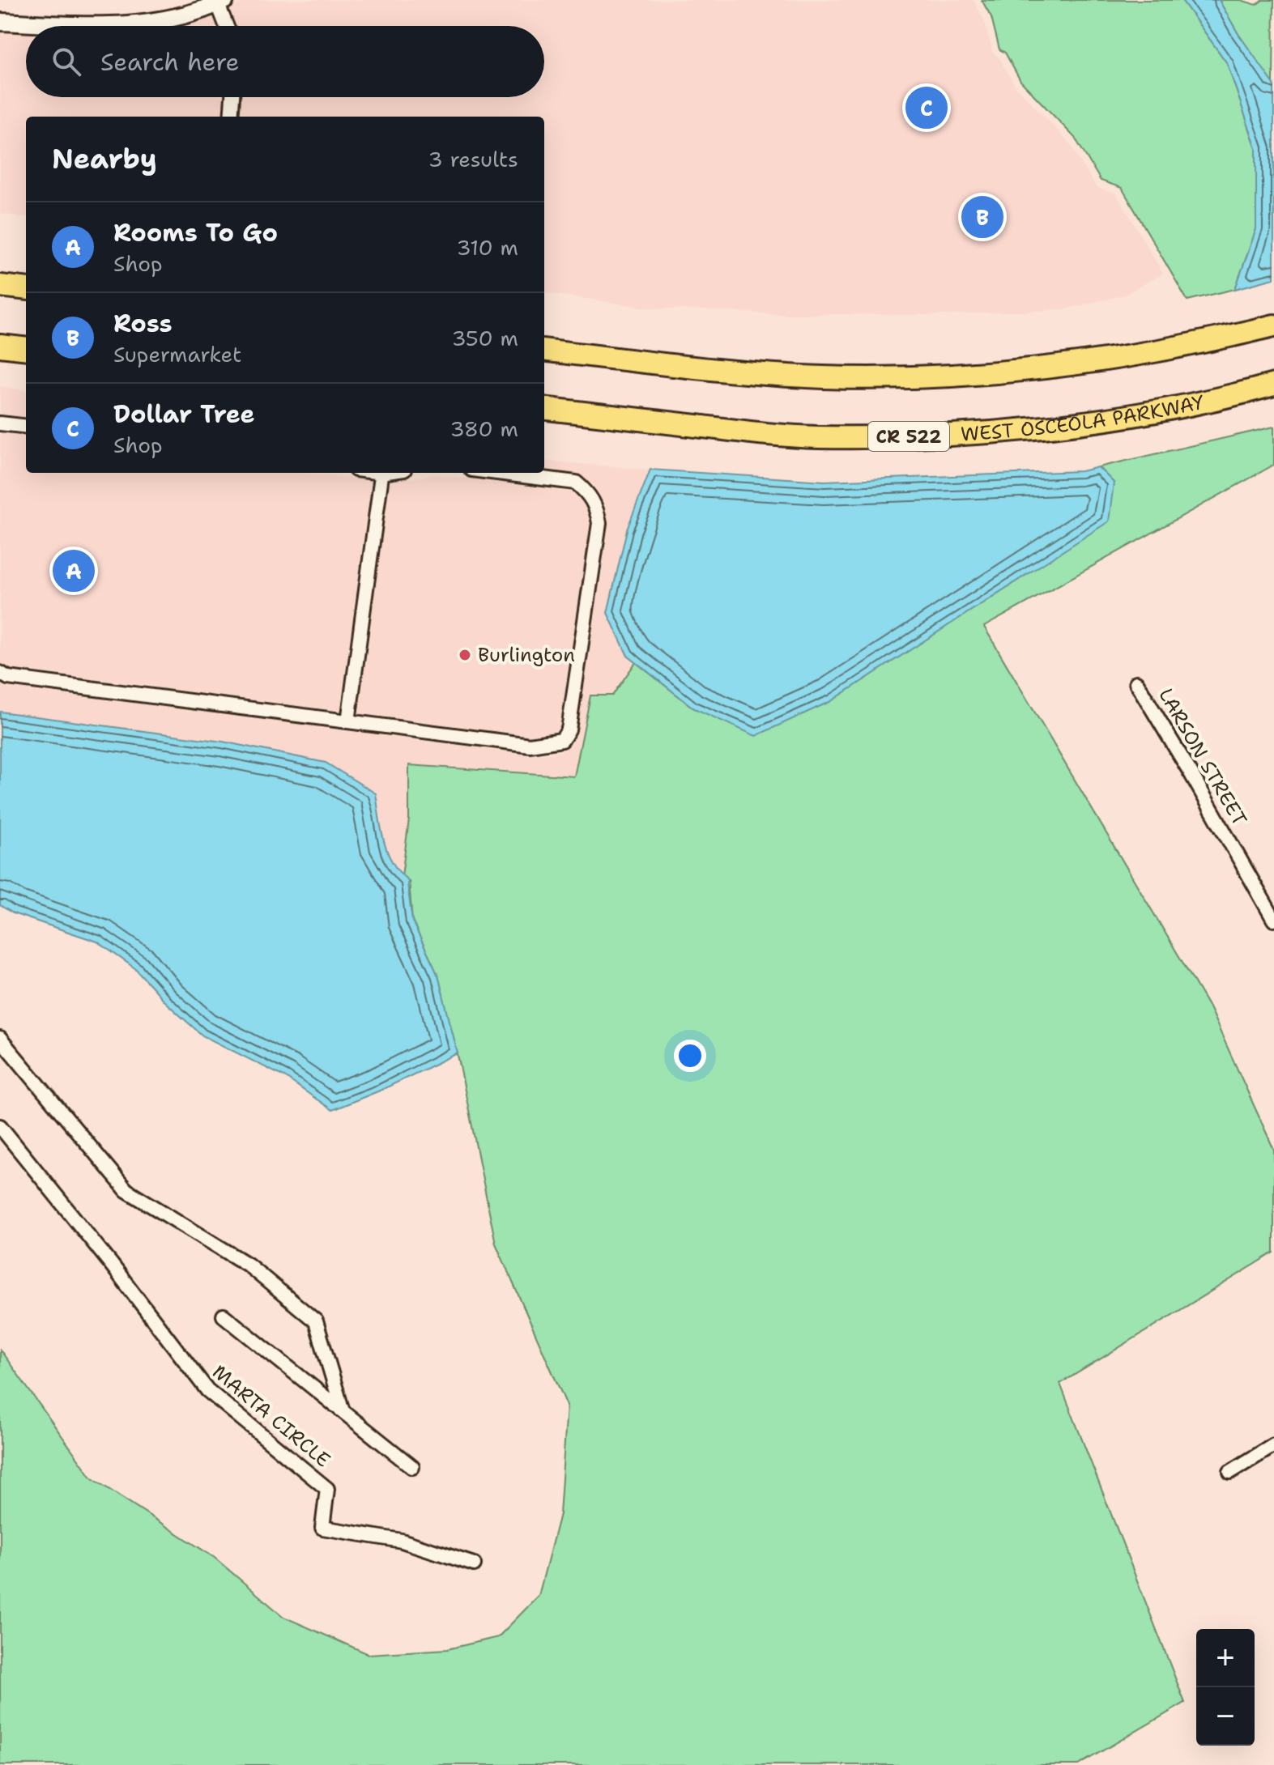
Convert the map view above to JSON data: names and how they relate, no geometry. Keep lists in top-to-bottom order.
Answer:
{
  "streets": {
    "main road": ["WEST OSCEOLA PARKWAY", "CR 522"],
    "street": ["LARSON STREET", "MARTA CIRCLE"]
  },
  "places": ["Burlington"],
  "page": {
    "search": "Search here",
    "pins": ["C", "B", "A"],
    "heading": ["Nearby", "3 results"],
    "list": [
      {
        "mark": "A",
        "name": "Rooms To Go",
        "note": "Shop",
        "value": "310 m"
      },
      {
        "mark": "B",
        "name": "Ross",
        "note": "Supermarket",
        "value": "350 m"
      },
      {
        "mark": "C",
        "name": "Dollar Tree",
        "note": "Shop",
        "value": "380 m"
      }
    ],
    "map_buttons": ["+", "−"]
  }
}
